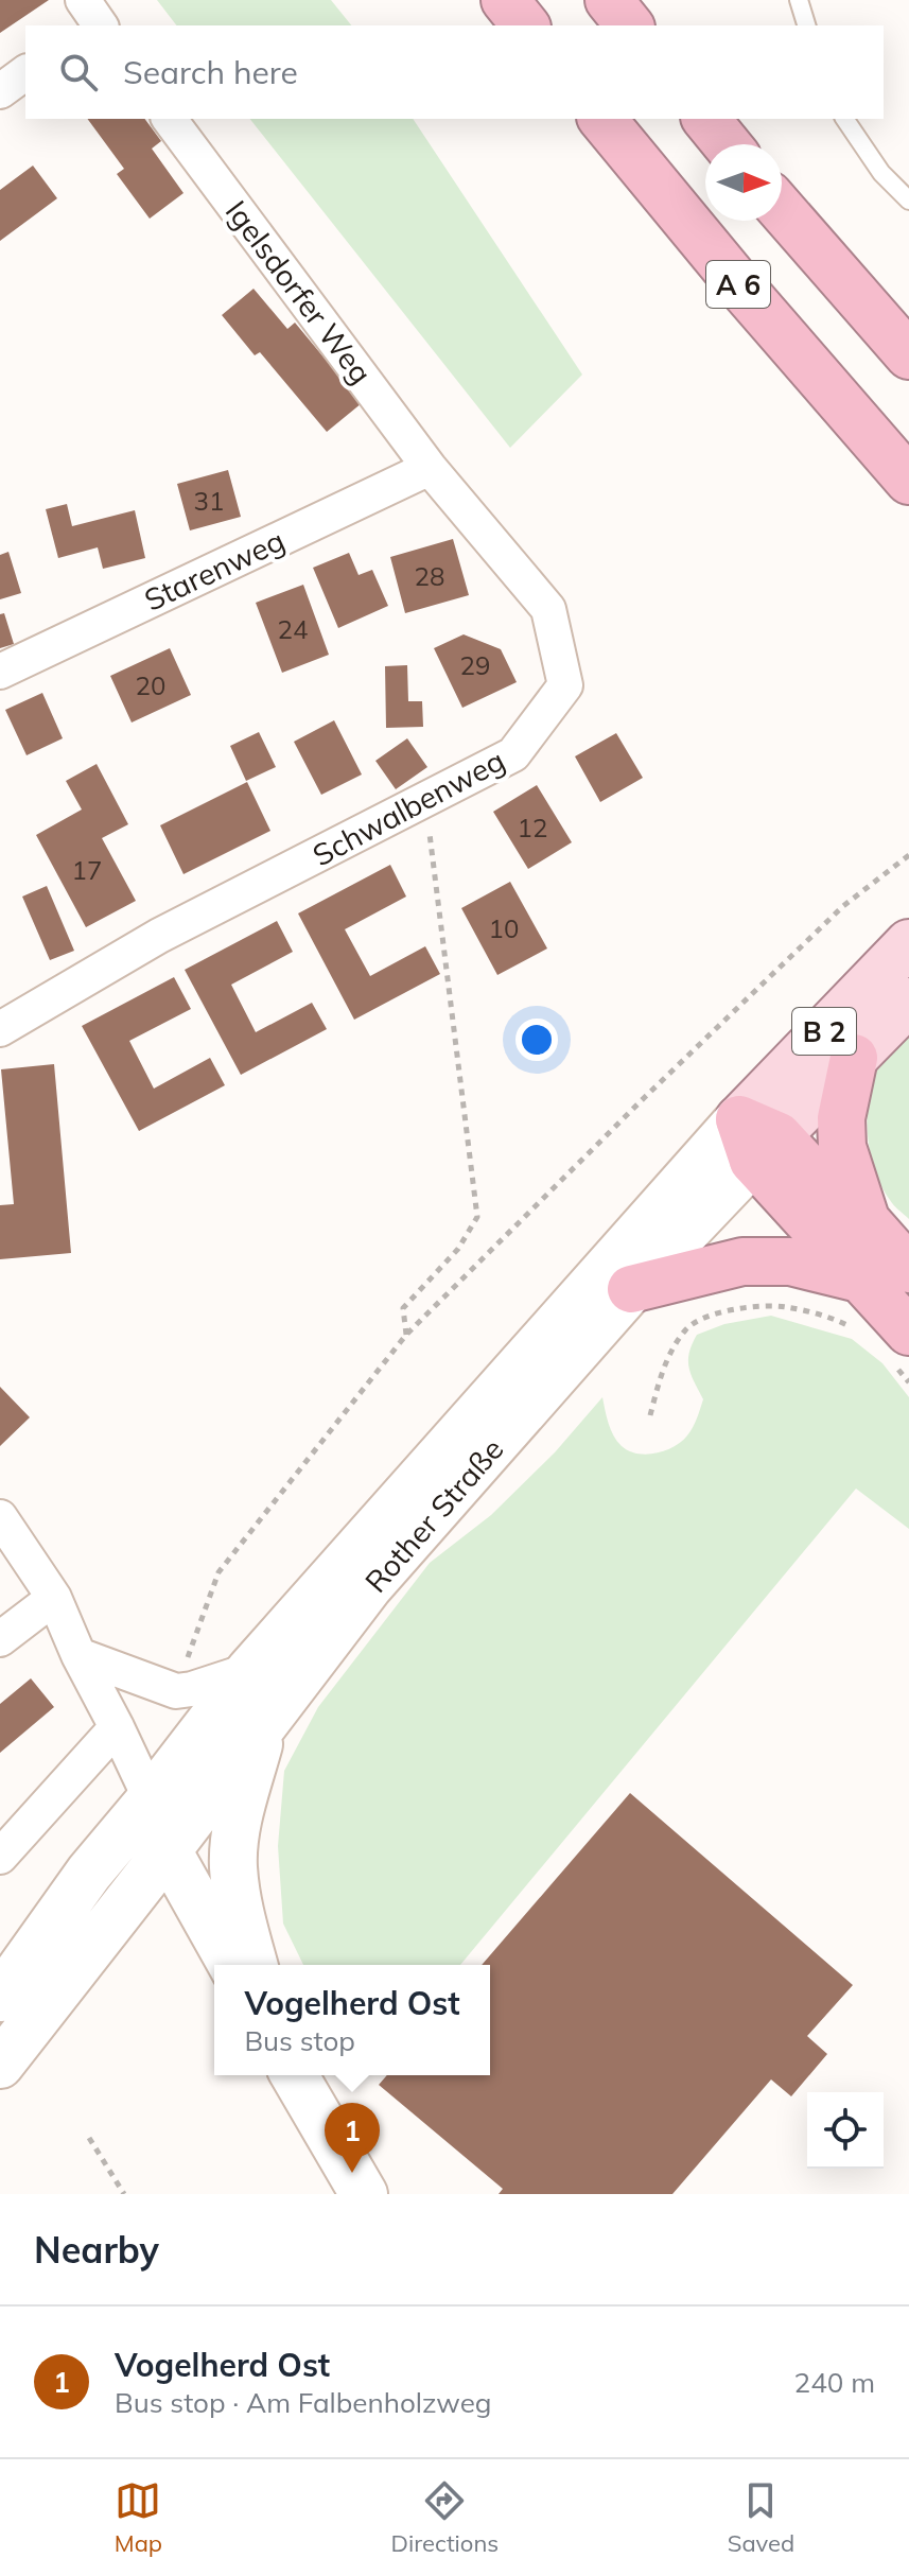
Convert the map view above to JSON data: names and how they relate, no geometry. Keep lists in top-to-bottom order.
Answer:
{
  "streets": {
    "highway": ["A 6"],
    "main road": ["B 2", "Rother Straße"],
    "street": ["Igelsdorfer Weg", "Starenweg", "Schwalbenweg"]
  },
  "crossings": [
    ["Igelsdorfer Weg", "Starenweg"],
    ["Igelsdorfer Weg", "Schwalbenweg"],
    ["Starenweg", "Schwalbenweg"]
  ],
  "house_numbers": [
    "31",
    "28",
    "24",
    "29",
    "20",
    "12",
    "17",
    "10"
  ],
  "north": "right",
  "page": {
    "search": "Search here",
    "popup": ["Vogelherd Ost", "Bus stop"],
    "pins": "1",
    "heading": "Nearby",
    "list": [
      {
        "mark": "1",
        "name": "Vogelherd Ost",
        "note": "Bus stop · Am Falbenholzweg",
        "value": "240 m"
      }
    ],
    "nav": ["Map", "Directions", "Saved"]
  }
}
